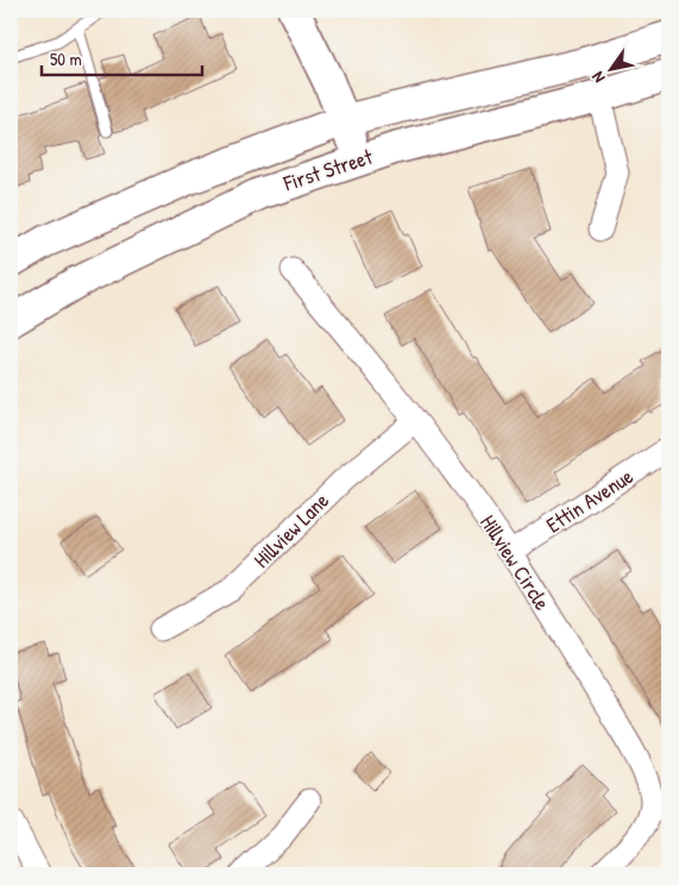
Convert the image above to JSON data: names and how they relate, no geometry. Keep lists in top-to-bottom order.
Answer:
{
  "streets": {
    "main road": ["First Street"],
    "street": ["Ettin Avenue", "Hillview Lane", "Hillview Circle"]
  },
  "crossings": [
    ["Ettin Avenue", "Hillview Circle"],
    ["Hillview Lane", "Hillview Circle"]
  ],
  "scale_bar": "50 m",
  "north": "bottom left"
}
